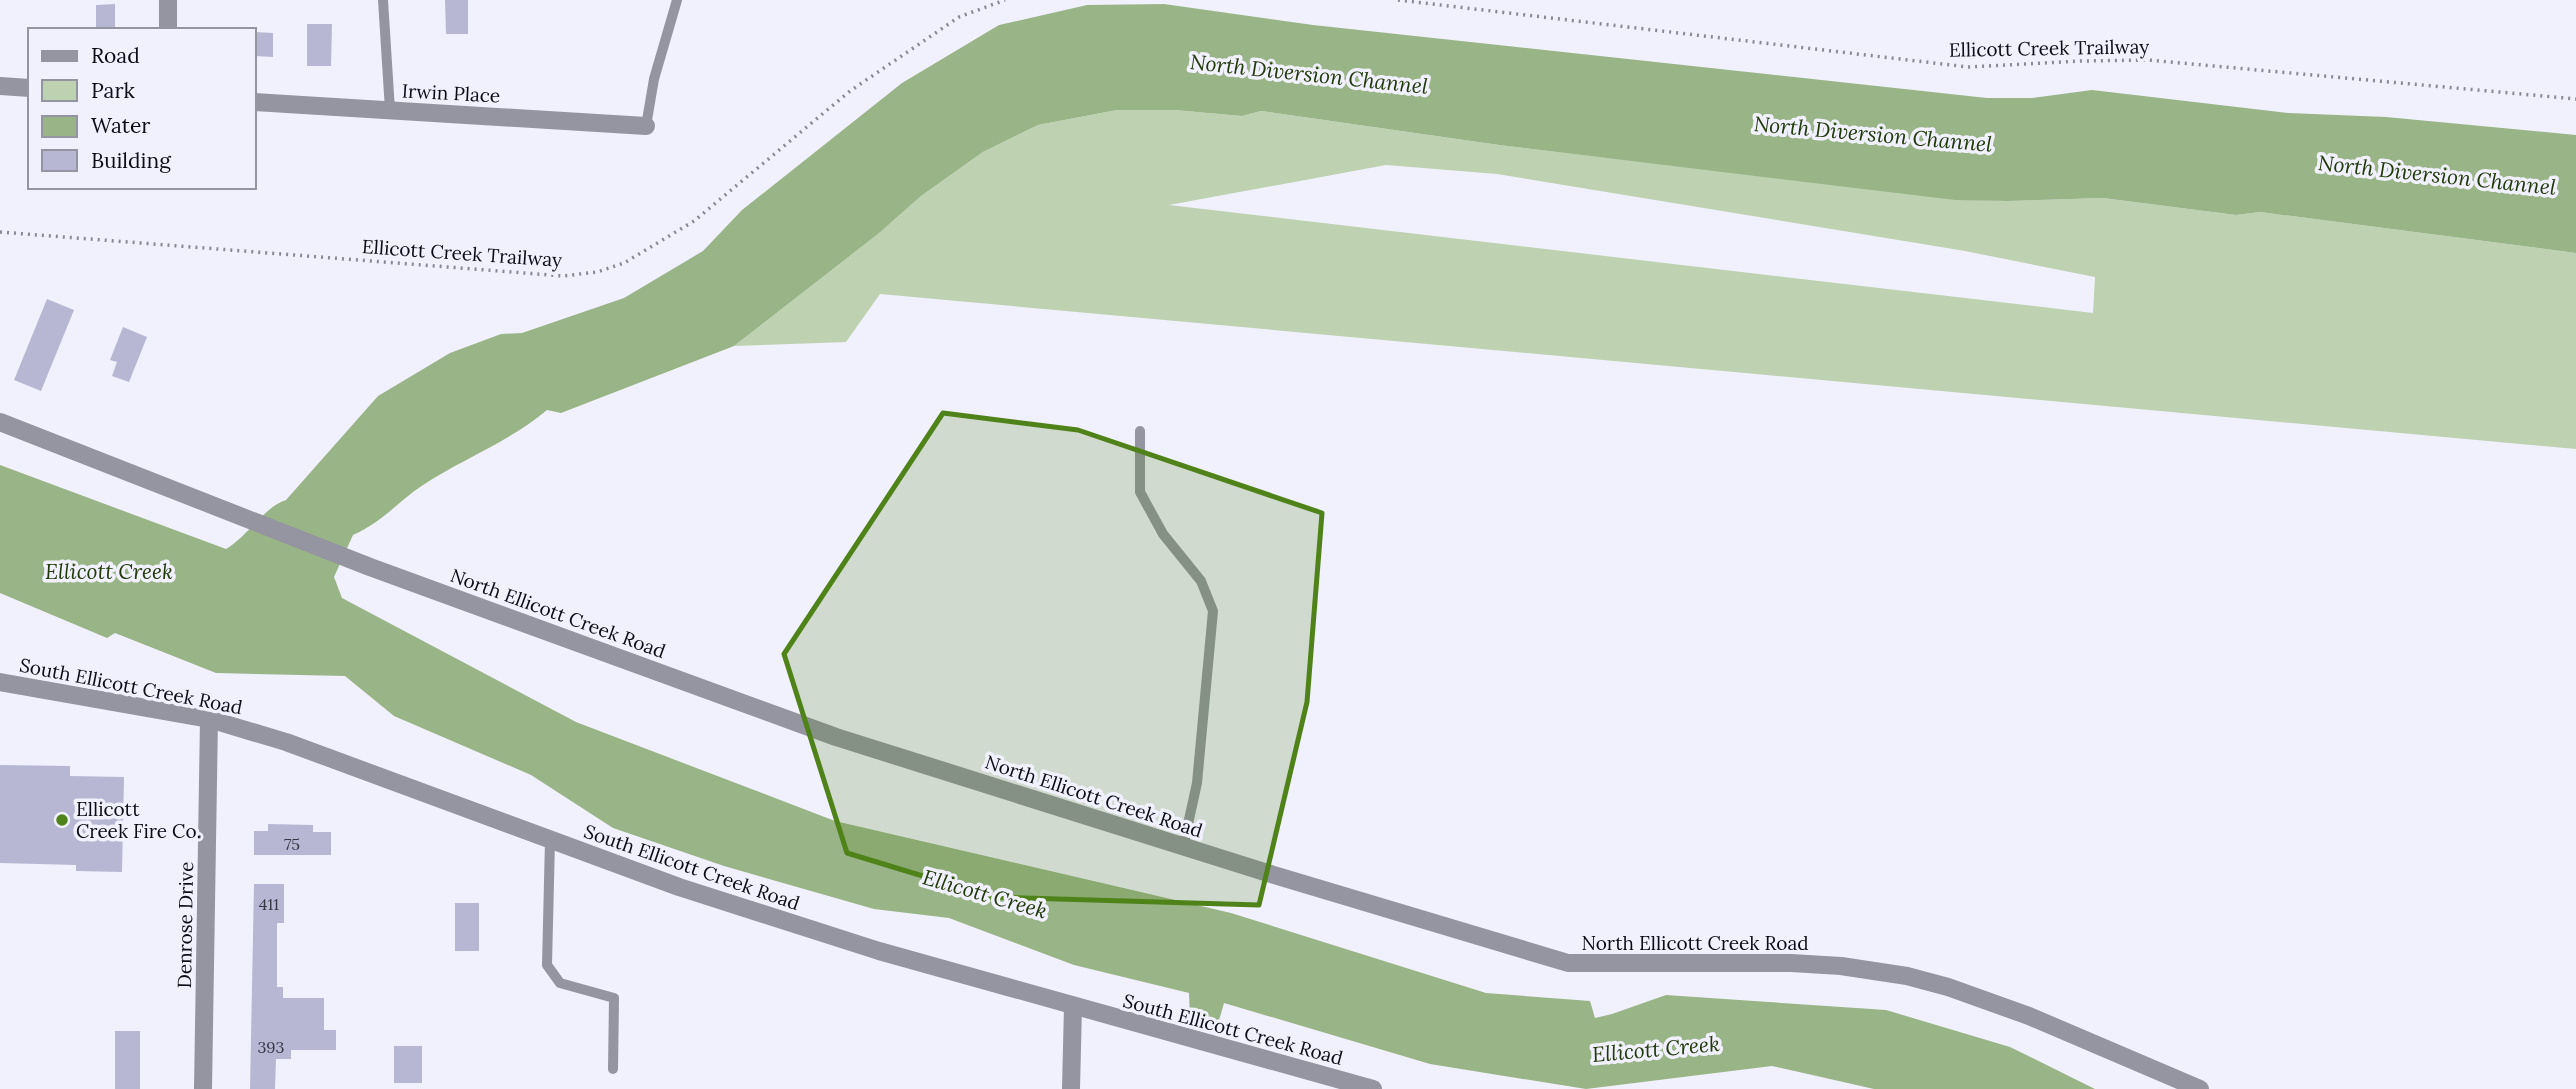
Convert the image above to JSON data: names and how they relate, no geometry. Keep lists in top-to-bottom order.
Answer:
{
  "streets": {
    "street": [
      "Irwin Place",
      "North Ellicott Creek Road",
      "South Ellicott Creek Road",
      "Denrose Drive"
    ],
    "path": ["Ellicott Creek Trailway"]
  },
  "crossings": [
    ["South Ellicott Creek Road", "Denrose Drive"]
  ],
  "water": ["North Diversion Channel", "Ellicott Creek"],
  "places": ["Ellicott Creek Fire Co."],
  "house_numbers": ["75", "411", "393"],
  "legend": [
    "Road",
    "Park",
    "Water",
    "Building"
  ]
}
